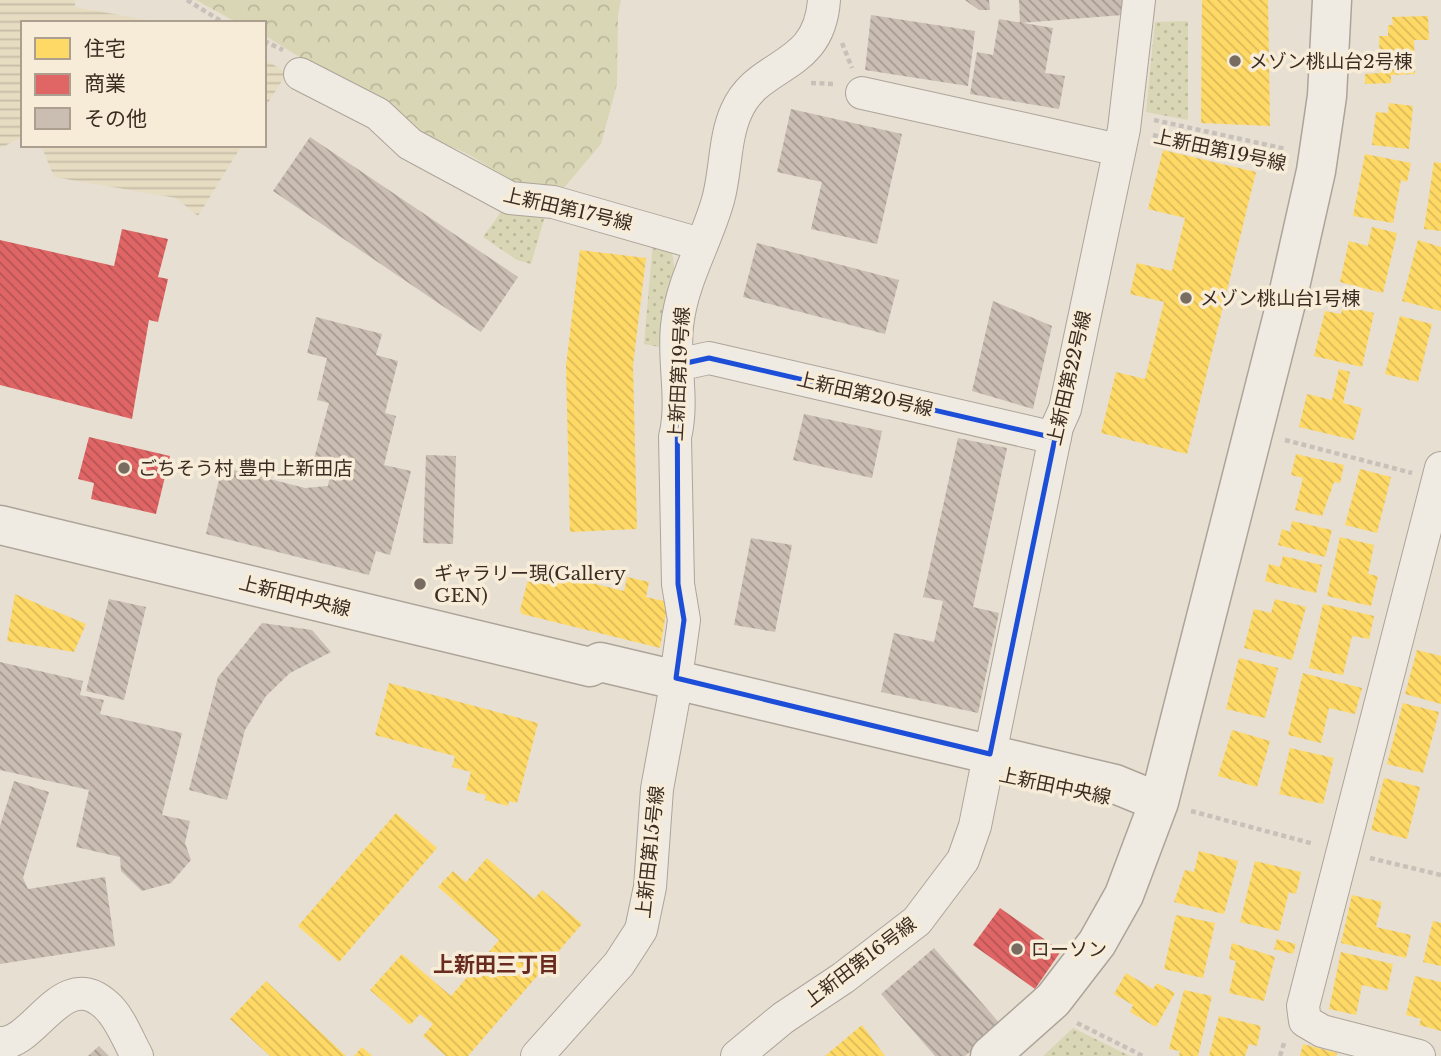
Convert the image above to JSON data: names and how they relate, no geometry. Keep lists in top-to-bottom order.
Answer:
{
  "streets": {
    "street": [
      "上新田第19号線",
      "上新田第17号線",
      "上新田第22号線",
      "上新田第20号線",
      "上新田中央線",
      "上新田第15号線",
      "上新田第16号線"
    ]
  },
  "crossings": [
    ["上新田第19号線", "上新田第17号線"],
    ["上新田第19号線", "上新田第22号線"],
    ["上新田第19号線", "上新田第20号線"],
    ["上新田第19号線", "上新田中央線"],
    ["上新田第19号線", "上新田第15号線"],
    ["上新田第22号線", "上新田第20号線"],
    ["上新田第22号線", "上新田中央線"],
    ["上新田第22号線", "上新田第16号線"],
    ["上新田中央線", "上新田第15号線"],
    ["上新田中央線", "上新田第16号線"]
  ],
  "districts": ["上新田三丁目"],
  "places": [
    "メゾン桃山台2号棟",
    "メゾン桃山台1号棟",
    "ごちそう村 豊中上新田店",
    "ギャラリー現(Gallery GEN)",
    "ローソン"
  ],
  "legend": ["住宅", "商業", "その他"]
}
